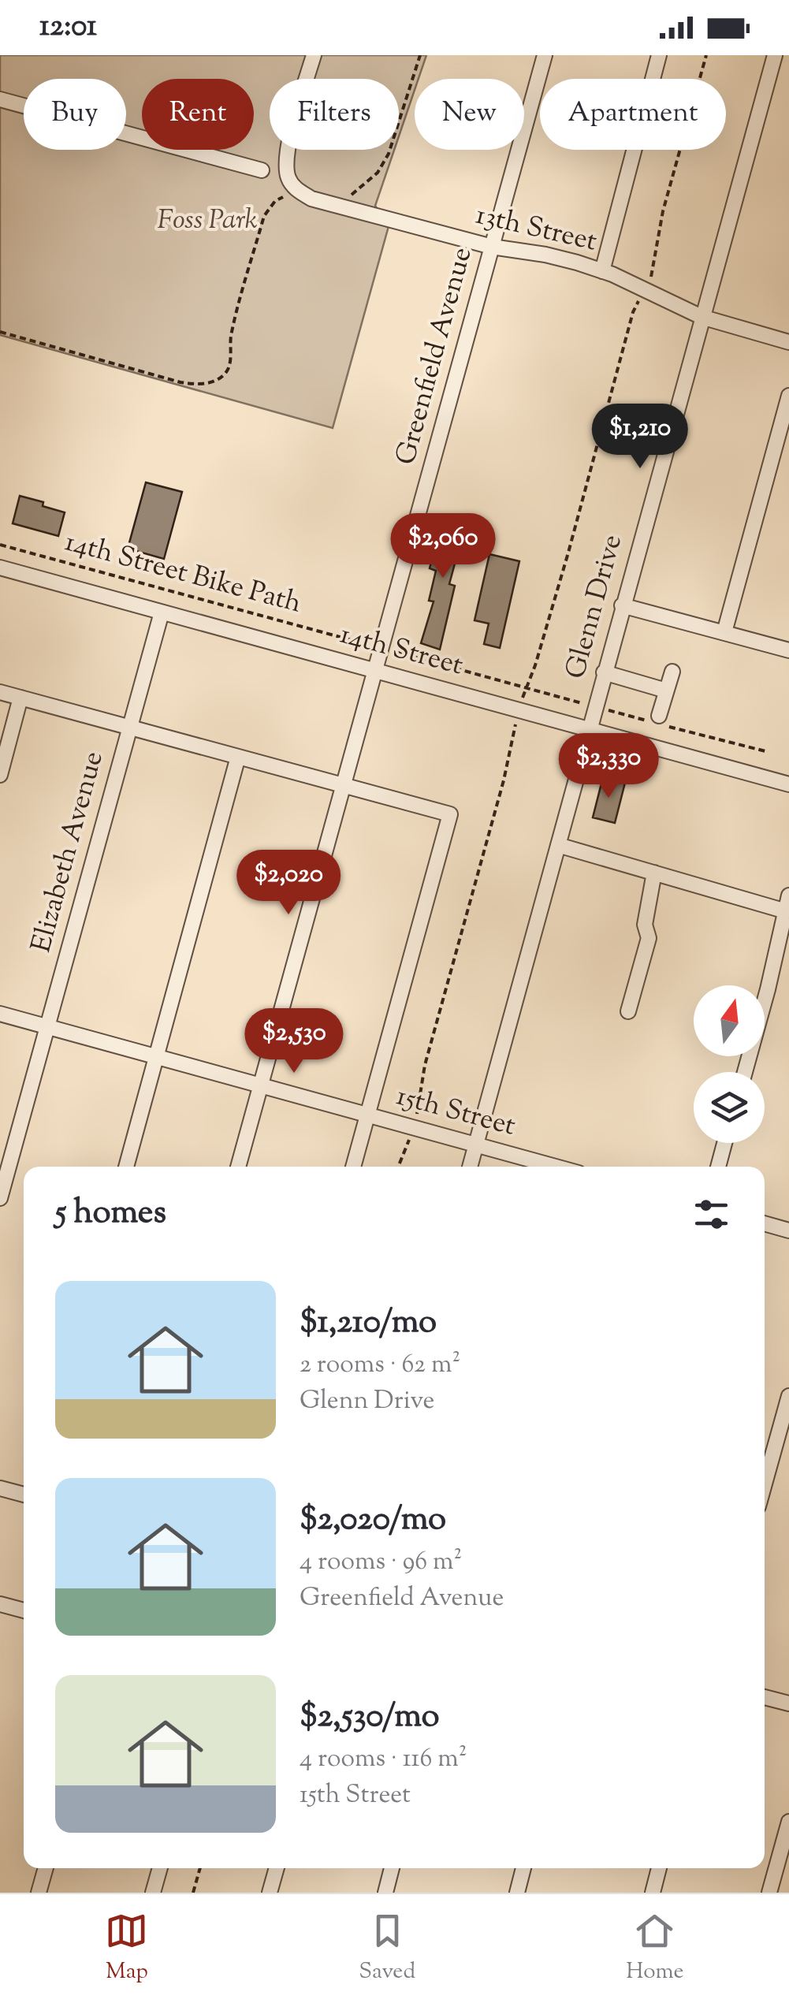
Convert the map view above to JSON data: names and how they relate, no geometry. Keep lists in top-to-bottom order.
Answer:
{
  "streets": {
    "street": [
      "13th Street",
      "Greenfield Avenue",
      "Glenn Drive",
      "14th Street",
      "Elizabeth Avenue",
      "15th Street"
    ],
    "path": ["14th Street Bike Path"]
  },
  "crossings": [
    ["13th Street", "Greenfield Avenue"],
    ["13th Street", "Glenn Drive"],
    ["Greenfield Avenue", "14th Street Bike Path"],
    ["Greenfield Avenue", "14th Street"],
    ["Greenfield Avenue", "15th Street"],
    ["Glenn Drive", "14th Street"],
    ["Glenn Drive", "15th Street"],
    ["14th Street", "Elizabeth Avenue"],
    ["Elizabeth Avenue", "15th Street"]
  ],
  "parks": ["Foss Park"],
  "north": "top",
  "page": {
    "status": "12:01",
    "chip": [
      "Buy",
      "Rent",
      "Filters",
      "New",
      "Apartment"
    ],
    "price": [
      "$1,210",
      "$2,060",
      "$2,330",
      "$2,020",
      "$2,530"
    ],
    "heading": "5 homes",
    "list": [
      {
        "name": "$1,210/mo",
        "note": "2 rooms · 62 m² · Glenn Drive"
      },
      {
        "name": "$2,020/mo",
        "note": "4 rooms · 96 m² · Greenfield Avenue"
      },
      {
        "name": "$2,530/mo",
        "note": "4 rooms · 116 m² · 15th Street"
      }
    ],
    "tabs": ["Map", "Saved", "Home"]
  }
}
